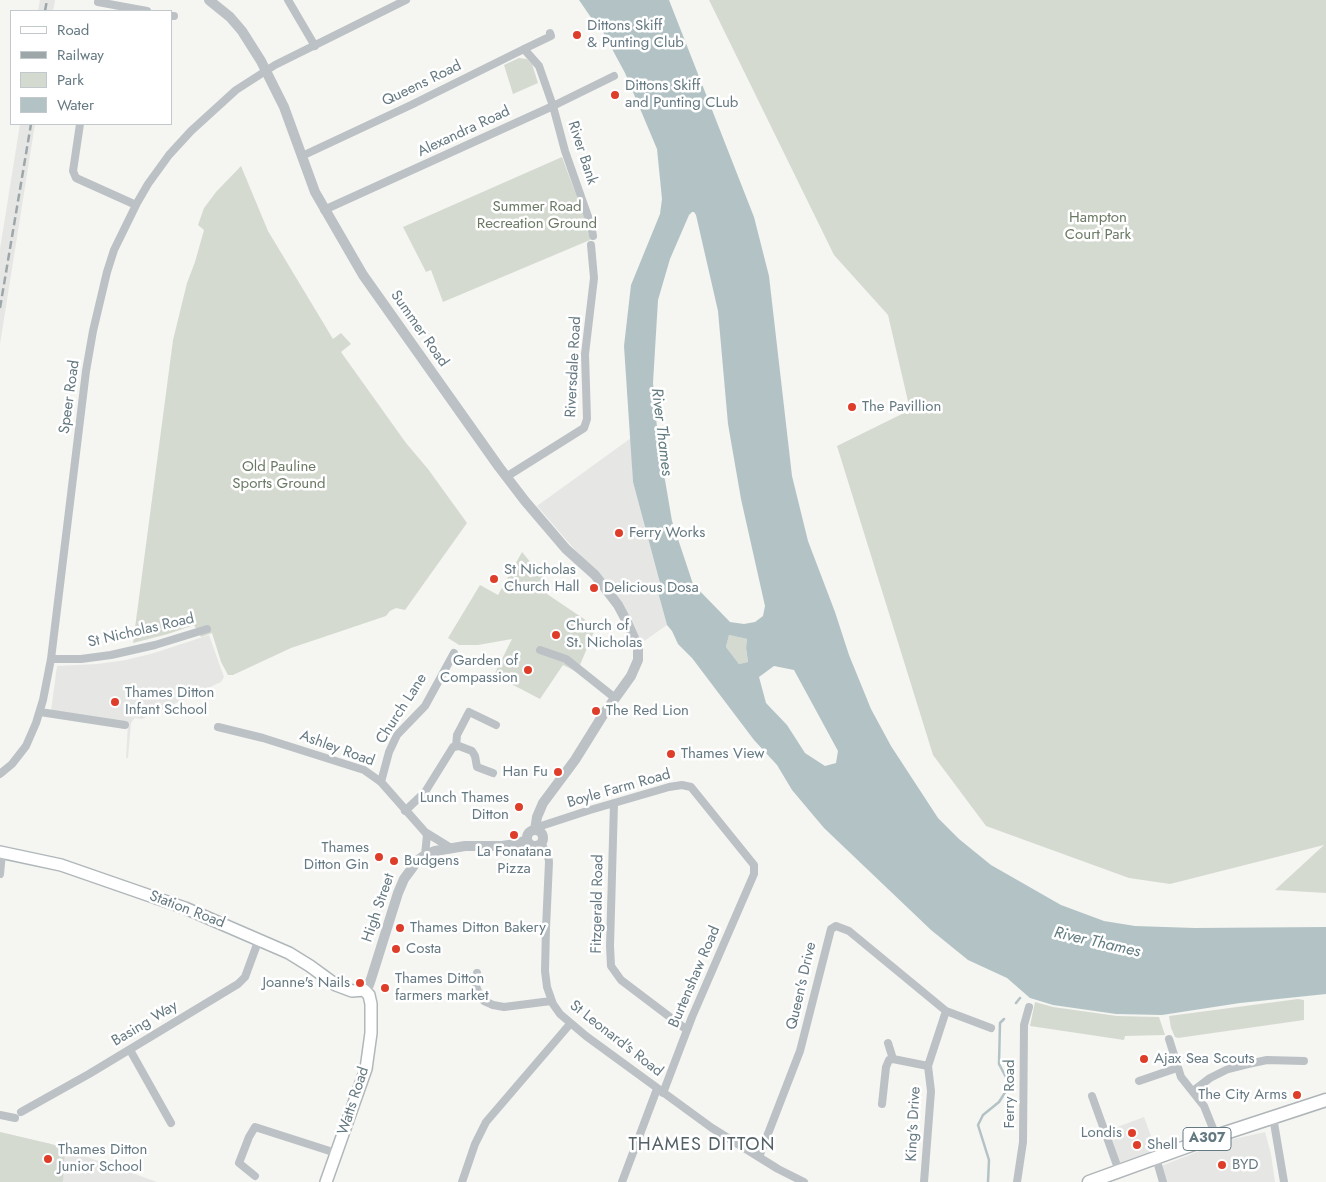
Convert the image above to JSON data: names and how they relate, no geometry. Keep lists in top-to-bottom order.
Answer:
{
  "streets": {
    "main road": ["Station Road", "Watts Road", "A307"],
    "street": [
      "Queens Road",
      "Alexandra Road",
      "River Bank",
      "Summer Road",
      "Riversdale Road",
      "Speer Road",
      "St Nicholas Road",
      "Church Lane",
      "Ashley Road",
      "Boyle Farm Road",
      "Fitzgerald Road",
      "High Street",
      "Burtenshaw Road",
      "Queen's Drive",
      "Basing Way",
      "St Leonard's Road",
      "Ferry Road",
      "King's Drive"
    ]
  },
  "crossings": [
    ["Queens Road", "River Bank"],
    ["Queens Road", "Summer Road"],
    ["Alexandra Road", "River Bank"],
    ["Alexandra Road", "Summer Road"],
    ["Summer Road", "Riversdale Road"],
    ["Summer Road", "Speer Road"],
    ["Speer Road", "St Nicholas Road"],
    ["Church Lane", "Ashley Road"],
    ["Boyle Farm Road", "Fitzgerald Road"],
    ["Boyle Farm Road", "Burtenshaw Road"],
    ["Boyle Farm Road", "St Leonard's Road"],
    ["Fitzgerald Road", "Burtenshaw Road"],
    ["High Street", "Station Road"],
    ["High Street", "Watts Road"],
    ["Station Road", "Basing Way"],
    ["Station Road", "Watts Road"],
    ["Burtenshaw Road", "St Leonard's Road"],
    ["Queen's Drive", "St Leonard's Road"],
    ["Queen's Drive", "King's Drive"]
  ],
  "districts": ["THAMES DITTON"],
  "water": ["River Thames"],
  "parks": ["Summer Road Recreation Ground", "Hampton Court Park", "Old Pauline Sports Ground"],
  "places": [
    "Dittons Skiff & Punting Club",
    "Dittons Skiff and Punting CLub",
    "The Pavillion",
    "Ferry Works",
    "St Nicholas Church Hall",
    "Delicious Dosa",
    "Church of St. Nicholas",
    "Garden of Compassion",
    "Thames Ditton Infant School",
    "The Red Lion",
    "Thames View",
    "Han Fu",
    "Lunch Thames Ditton",
    "La Fonatana Pizza",
    "Thames Ditton Gin",
    "Budgens",
    "Thames Ditton Bakery",
    "Costa",
    "Joanne's Nails",
    "Thames Ditton farmers market",
    "Ajax Sea Scouts",
    "The City Arms",
    "Londis",
    "Shell",
    "Thames Ditton Junior School",
    "BYD"
  ],
  "legend": [
    "Road",
    "Railway",
    "Park",
    "Water"
  ]
}
